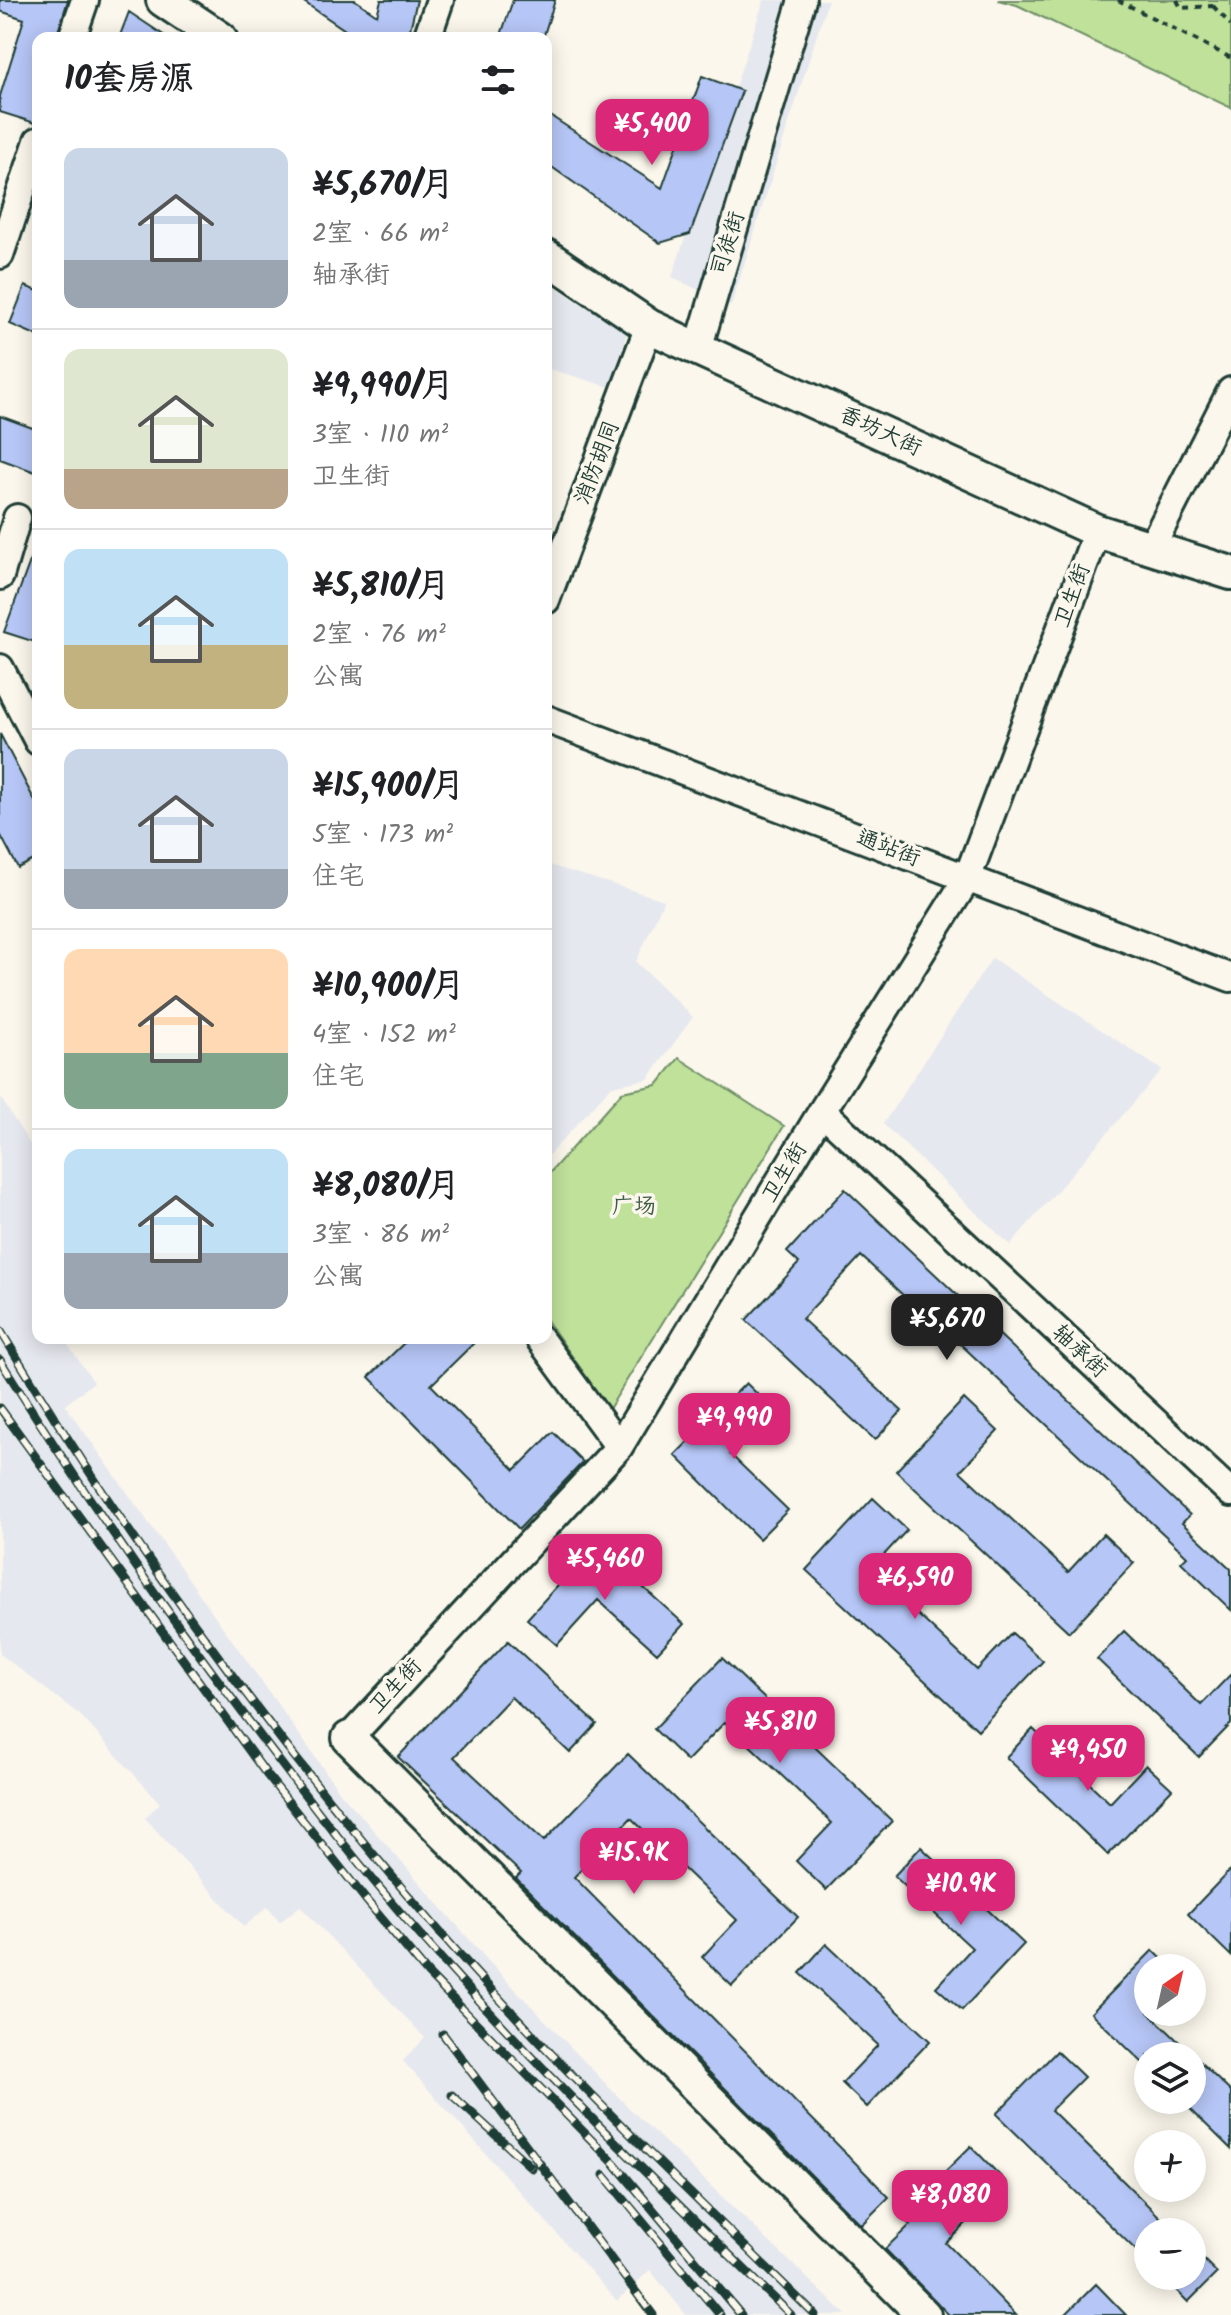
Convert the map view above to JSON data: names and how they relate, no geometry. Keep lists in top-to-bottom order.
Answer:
{
  "streets": {
    "main road": ["香坊大街"],
    "street": [
      "司徒街",
      "消防胡同",
      "卫生街",
      "通站街",
      "轴承街"
    ]
  },
  "crossings": [
    ["司徒街", "香坊大街"],
    ["香坊大街", "消防胡同"],
    ["香坊大街", "卫生街"],
    ["卫生街", "通站街"],
    ["卫生街", "轴承街"]
  ],
  "parks": ["广场"],
  "north": "top right",
  "page": {
    "heading": "10套房源",
    "price": [
      "¥5,400",
      "¥5,670",
      "¥9,990",
      "¥5,460",
      "¥6,590",
      "¥5,810",
      "¥9,450",
      "¥15.9K",
      "¥10.9K",
      "¥8,080"
    ],
    "list": [
      {
        "name": "¥5,670/月",
        "note": "2室 · 66 m² · 轴承街"
      },
      {
        "name": "¥9,990/月",
        "note": "3室 · 110 m² · 卫生街"
      },
      {
        "name": "¥5,810/月",
        "note": "2室 · 76 m² · 公寓"
      },
      {
        "name": "¥15,900/月",
        "note": "5室 · 173 m² · 住宅"
      },
      {
        "name": "¥10,900/月",
        "note": "4室 · 152 m² · 住宅"
      },
      {
        "name": "¥8,080/月",
        "note": "3室 · 86 m² · 公寓"
      }
    ],
    "map_buttons": ["+", "−"]
  }
}
